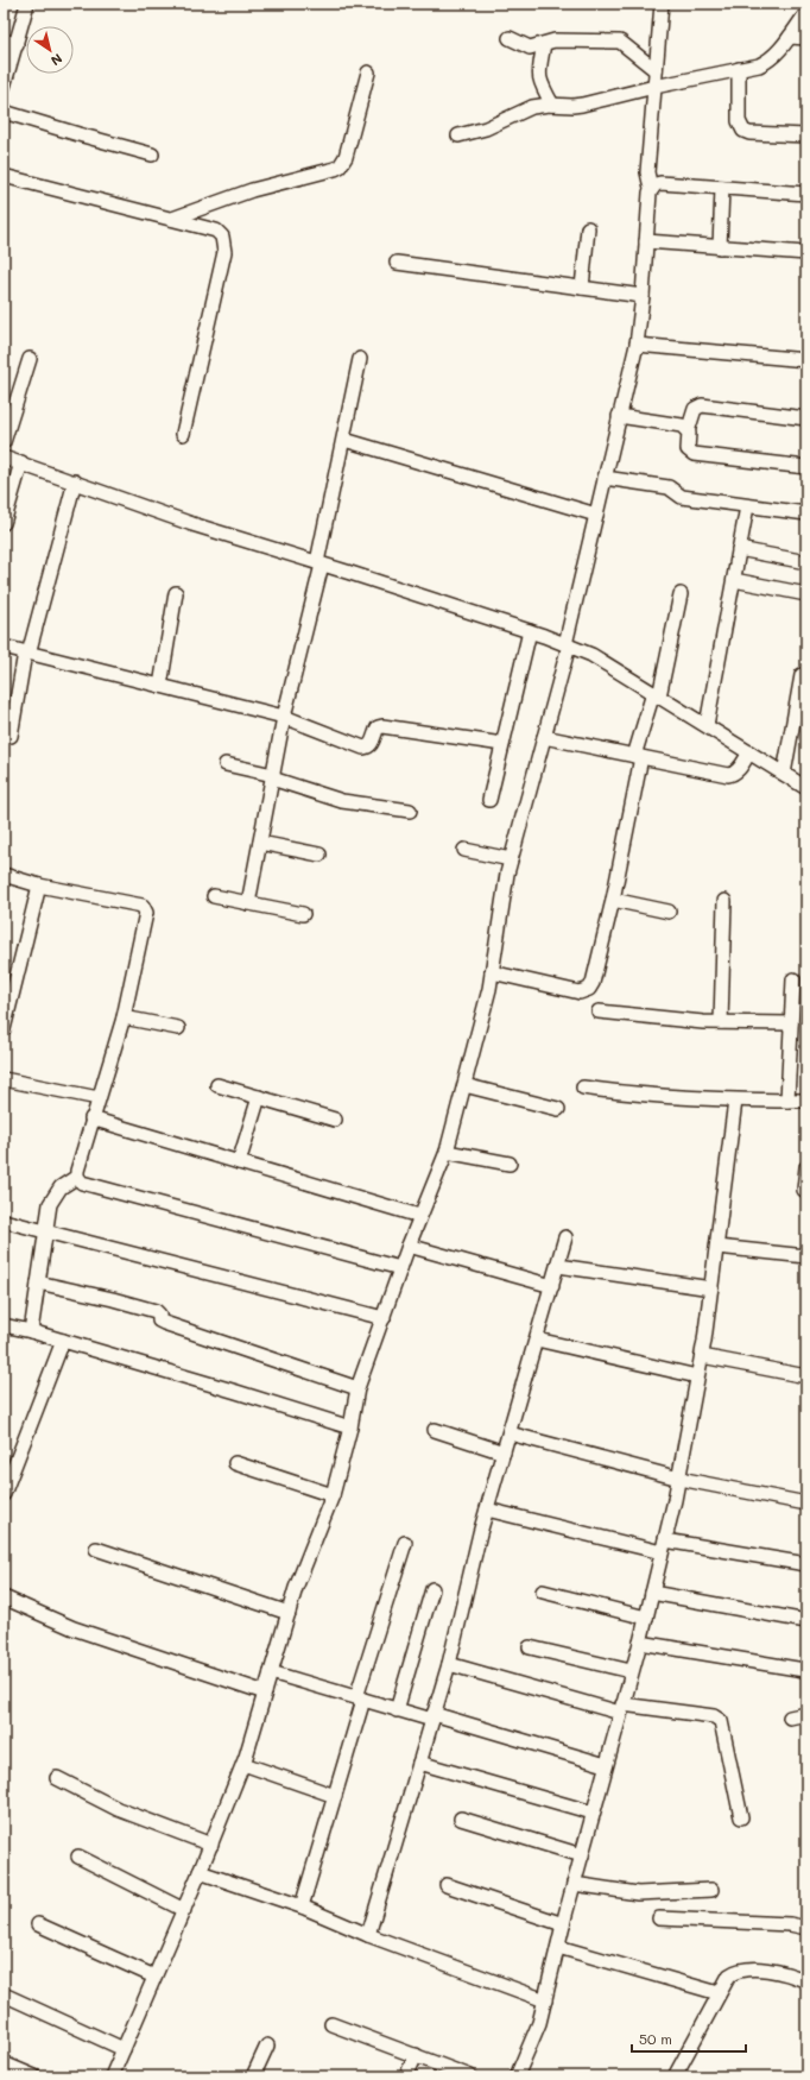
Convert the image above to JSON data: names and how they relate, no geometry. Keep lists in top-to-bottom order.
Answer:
{
  "scale_bar": "50 m",
  "north": "bottom right"
}
